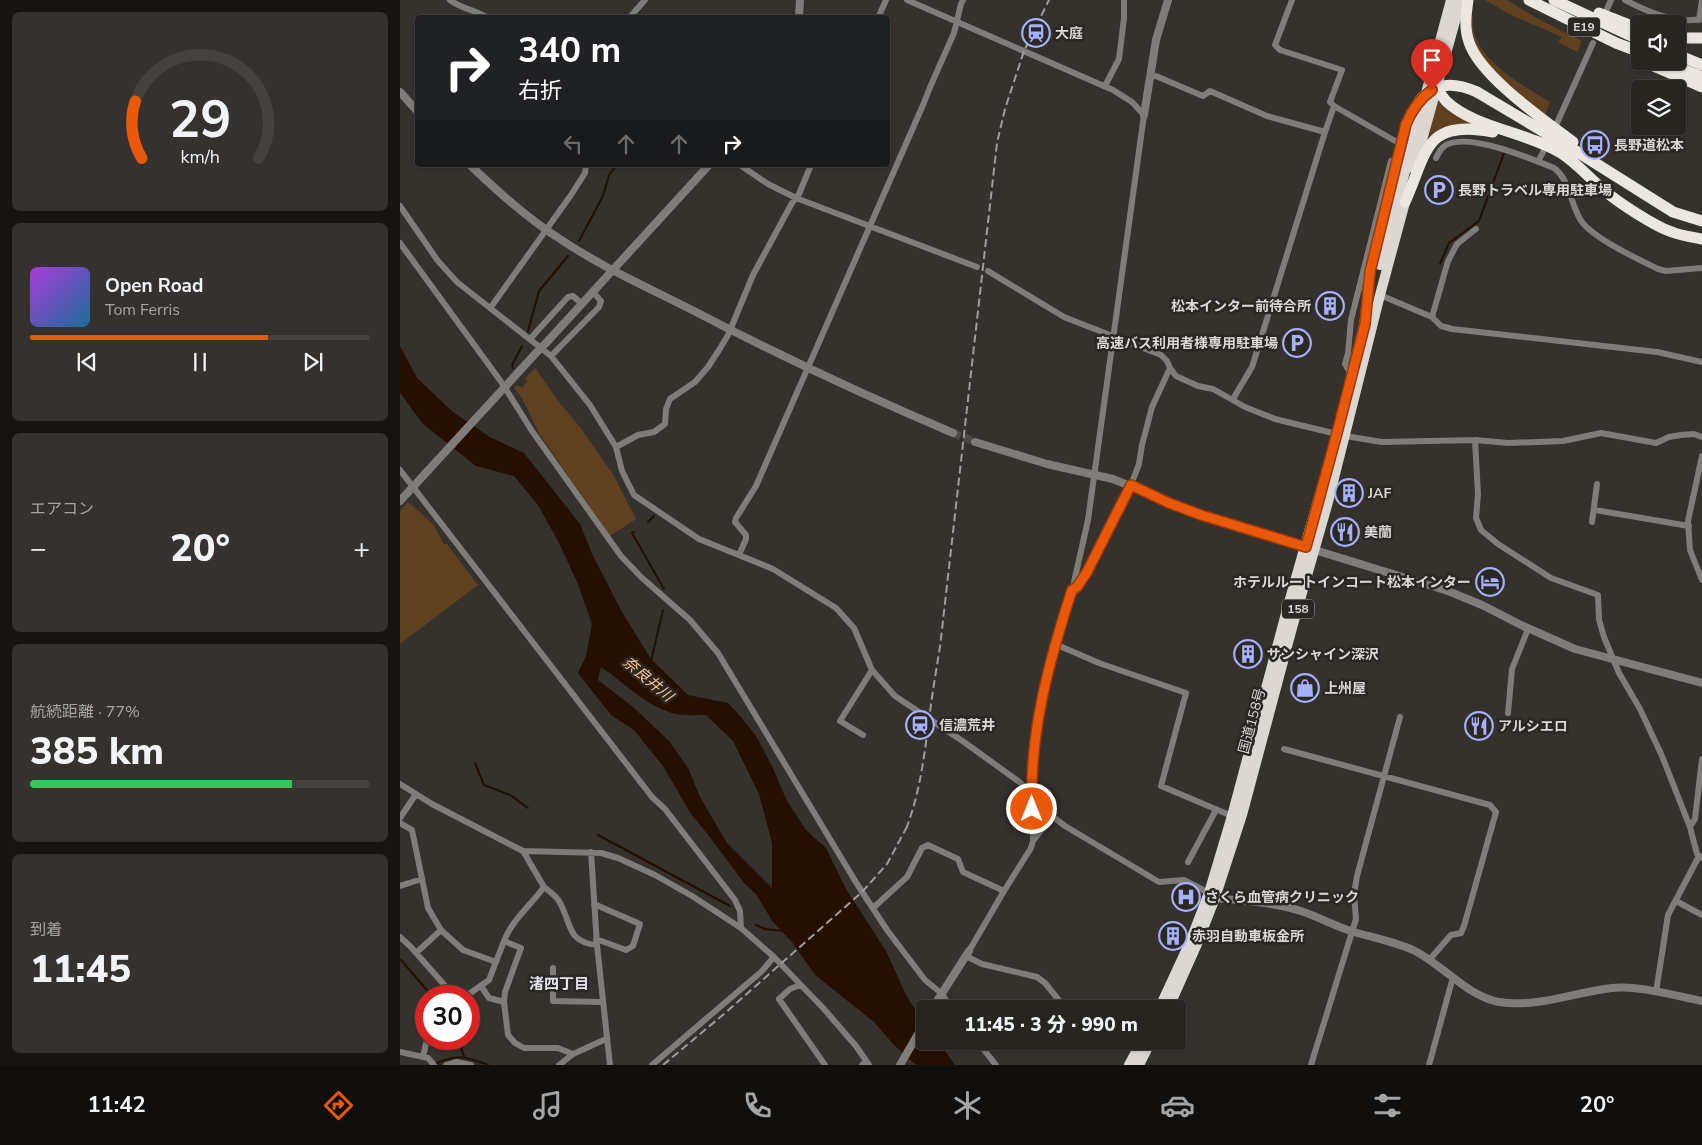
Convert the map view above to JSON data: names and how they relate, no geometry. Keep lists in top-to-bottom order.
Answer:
{
  "streets": {
    "highway": ["E19", "158", "国道158号"]
  },
  "districts": ["渚四丁目"],
  "water": ["奈良井川"],
  "places": {
    "station": ["大庭", "信濃荒井"],
    "bus stop": ["長野道松本"],
    "parking": ["長野トラベル専用駐車場", "高速バス利用者様専用駐車場"],
    "building": [
      "松本インター前待合所",
      "JAF",
      "サンシャイン深沢",
      "赤羽自動車板金所"
    ],
    "restaurant": ["美蘭", "アルシエロ"],
    "hotel": ["ホテルルートインコート松本インター"],
    "shop": ["上州屋"],
    "hospital": ["さくら血管病クリニック"]
  },
  "page": {
    "turn": ["340 m", "右折"],
    "song": ["Open Road", "Tom Ferris"],
    "tile": [
      "エアコン",
      ["航続距離 · 77%", "385 km"],
      ["到着", "11:45"]
    ],
    "heat": ["−", "20°", "+"],
    "limit": "30",
    "trip": "11:45 · 3 分 · 990 m",
    "tabs": ["11:42", "20°"],
    "gauge": ["29", "km/h"]
  }
}
